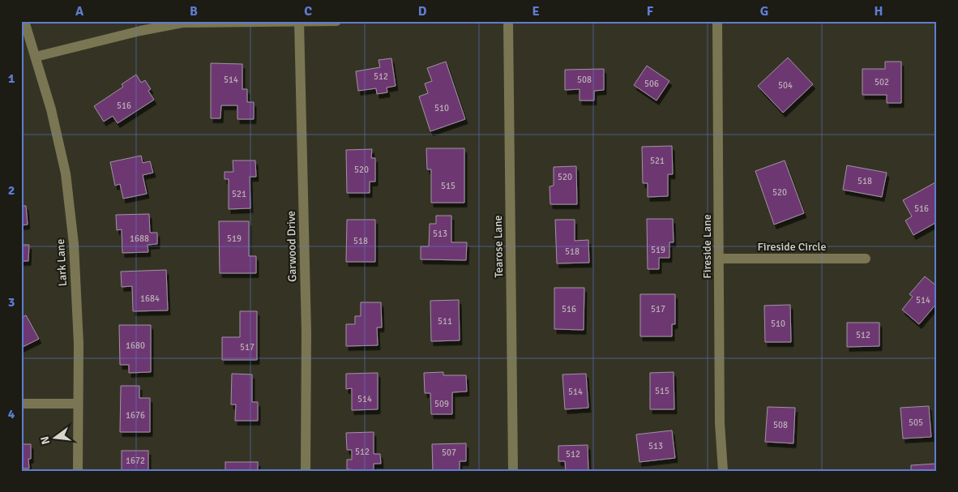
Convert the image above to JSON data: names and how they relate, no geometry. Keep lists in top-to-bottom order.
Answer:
{
  "streets": {
    "street": [
      "Garwood Drive",
      "Tearose Lane",
      "Fireside Lane",
      "Fireside Circle",
      "Lark Lane"
    ]
  },
  "crossings": [
    ["Fireside Lane", "Fireside Circle"]
  ],
  "house_numbers": [
    "512",
    "514",
    "508",
    "502",
    "506",
    "504",
    "516",
    "510",
    "521",
    "520",
    "520",
    "518",
    "515",
    "520",
    "521",
    "516",
    "513",
    "1688",
    "519",
    "518",
    "519",
    "518",
    "1684",
    "514",
    "516",
    "517",
    "511",
    "510",
    "512",
    "1680",
    "517",
    "515",
    "514",
    "514",
    "509",
    "1676",
    "505",
    "508",
    "513",
    "512",
    "507",
    "512",
    "1672"
  ],
  "north": "left",
  "grid": {
    "columns": [
      "A",
      "B",
      "C",
      "D",
      "E",
      "F",
      "G",
      "H"
    ],
    "rows": [
      "1",
      "2",
      "3",
      "4"
    ]
  }
}
